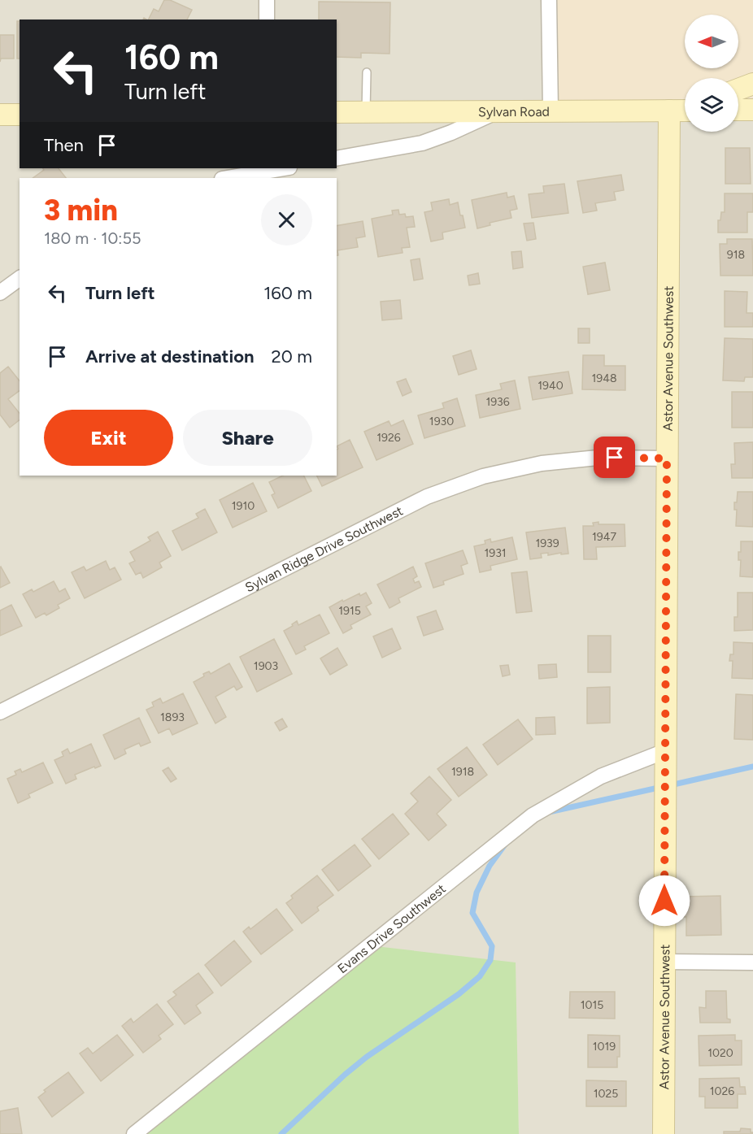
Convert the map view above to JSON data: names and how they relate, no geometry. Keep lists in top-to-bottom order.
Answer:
{
  "streets": {
    "street": [
      "Sylvan Road",
      "Astor Avenue Southwest",
      "Sylvan Ridge Drive Southwest",
      "Evans Drive Southwest"
    ]
  },
  "crossings": [
    ["Sylvan Road", "Astor Avenue Southwest"],
    ["Astor Avenue Southwest", "Sylvan Ridge Drive Southwest"],
    ["Astor Avenue Southwest", "Evans Drive Southwest"]
  ],
  "house_numbers": [
    "918",
    "1948",
    "1940",
    "1936",
    "1930",
    "1926",
    "1910",
    "1947",
    "1939",
    "1931",
    "1915",
    "1903",
    "1893",
    "1918",
    "1015",
    "1019",
    "1020",
    "1026",
    "1025"
  ],
  "north": "left",
  "page": {
    "turn": ["160 m", "Turn left"],
    "then": "Then",
    "heading": ["3 min", "180 m · 10:55"],
    "list": [
      {
        "name": "Turn left",
        "value": "160 m"
      },
      {
        "name": "Arrive at destination",
        "value": "20 m"
      }
    ],
    "buttons": ["Exit", "Share"]
  }
}
